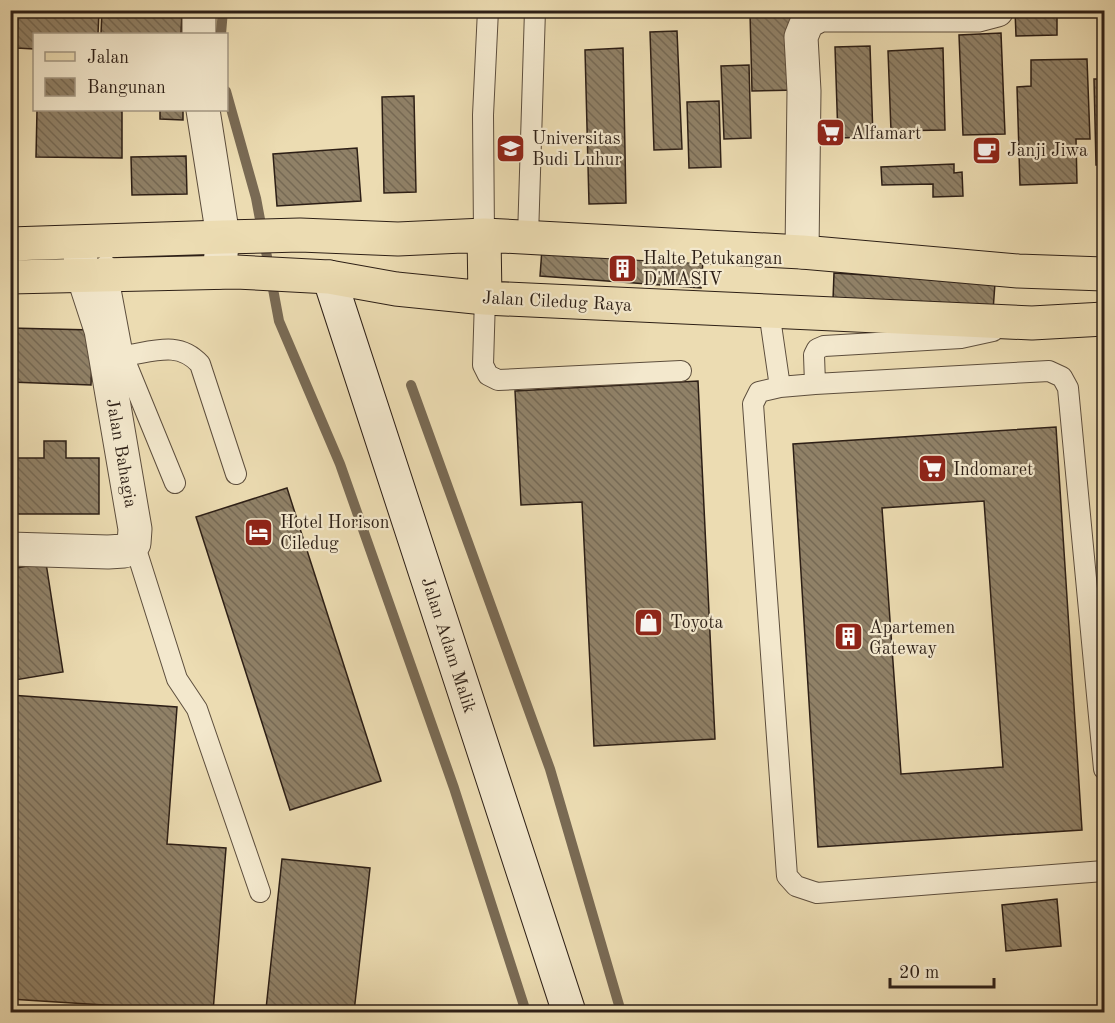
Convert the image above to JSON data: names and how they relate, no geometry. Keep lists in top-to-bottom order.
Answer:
{
  "streets": {
    "main road": ["Jalan Ciledug Raya"],
    "street": ["Jalan Bahagia", "Jalan Adam Malik"]
  },
  "crossings": [
    ["Jalan Ciledug Raya", "Jalan Bahagia"],
    ["Jalan Ciledug Raya", "Jalan Adam Malik"]
  ],
  "places": {
    "supermarket": ["Alfamart", "Indomaret"],
    "school or university": ["Universitas Budi Luhur"],
    "cafe": ["Janji Jiwa"],
    "building": ["Halte Petukangan D'MASIV", "Apartemen Gateway"],
    "hotel": ["Hotel Horison Ciledug"],
    "shop": ["Toyota"]
  },
  "legend": ["Jalan", "Bangunan"],
  "scale_bar": "20 m"
}
